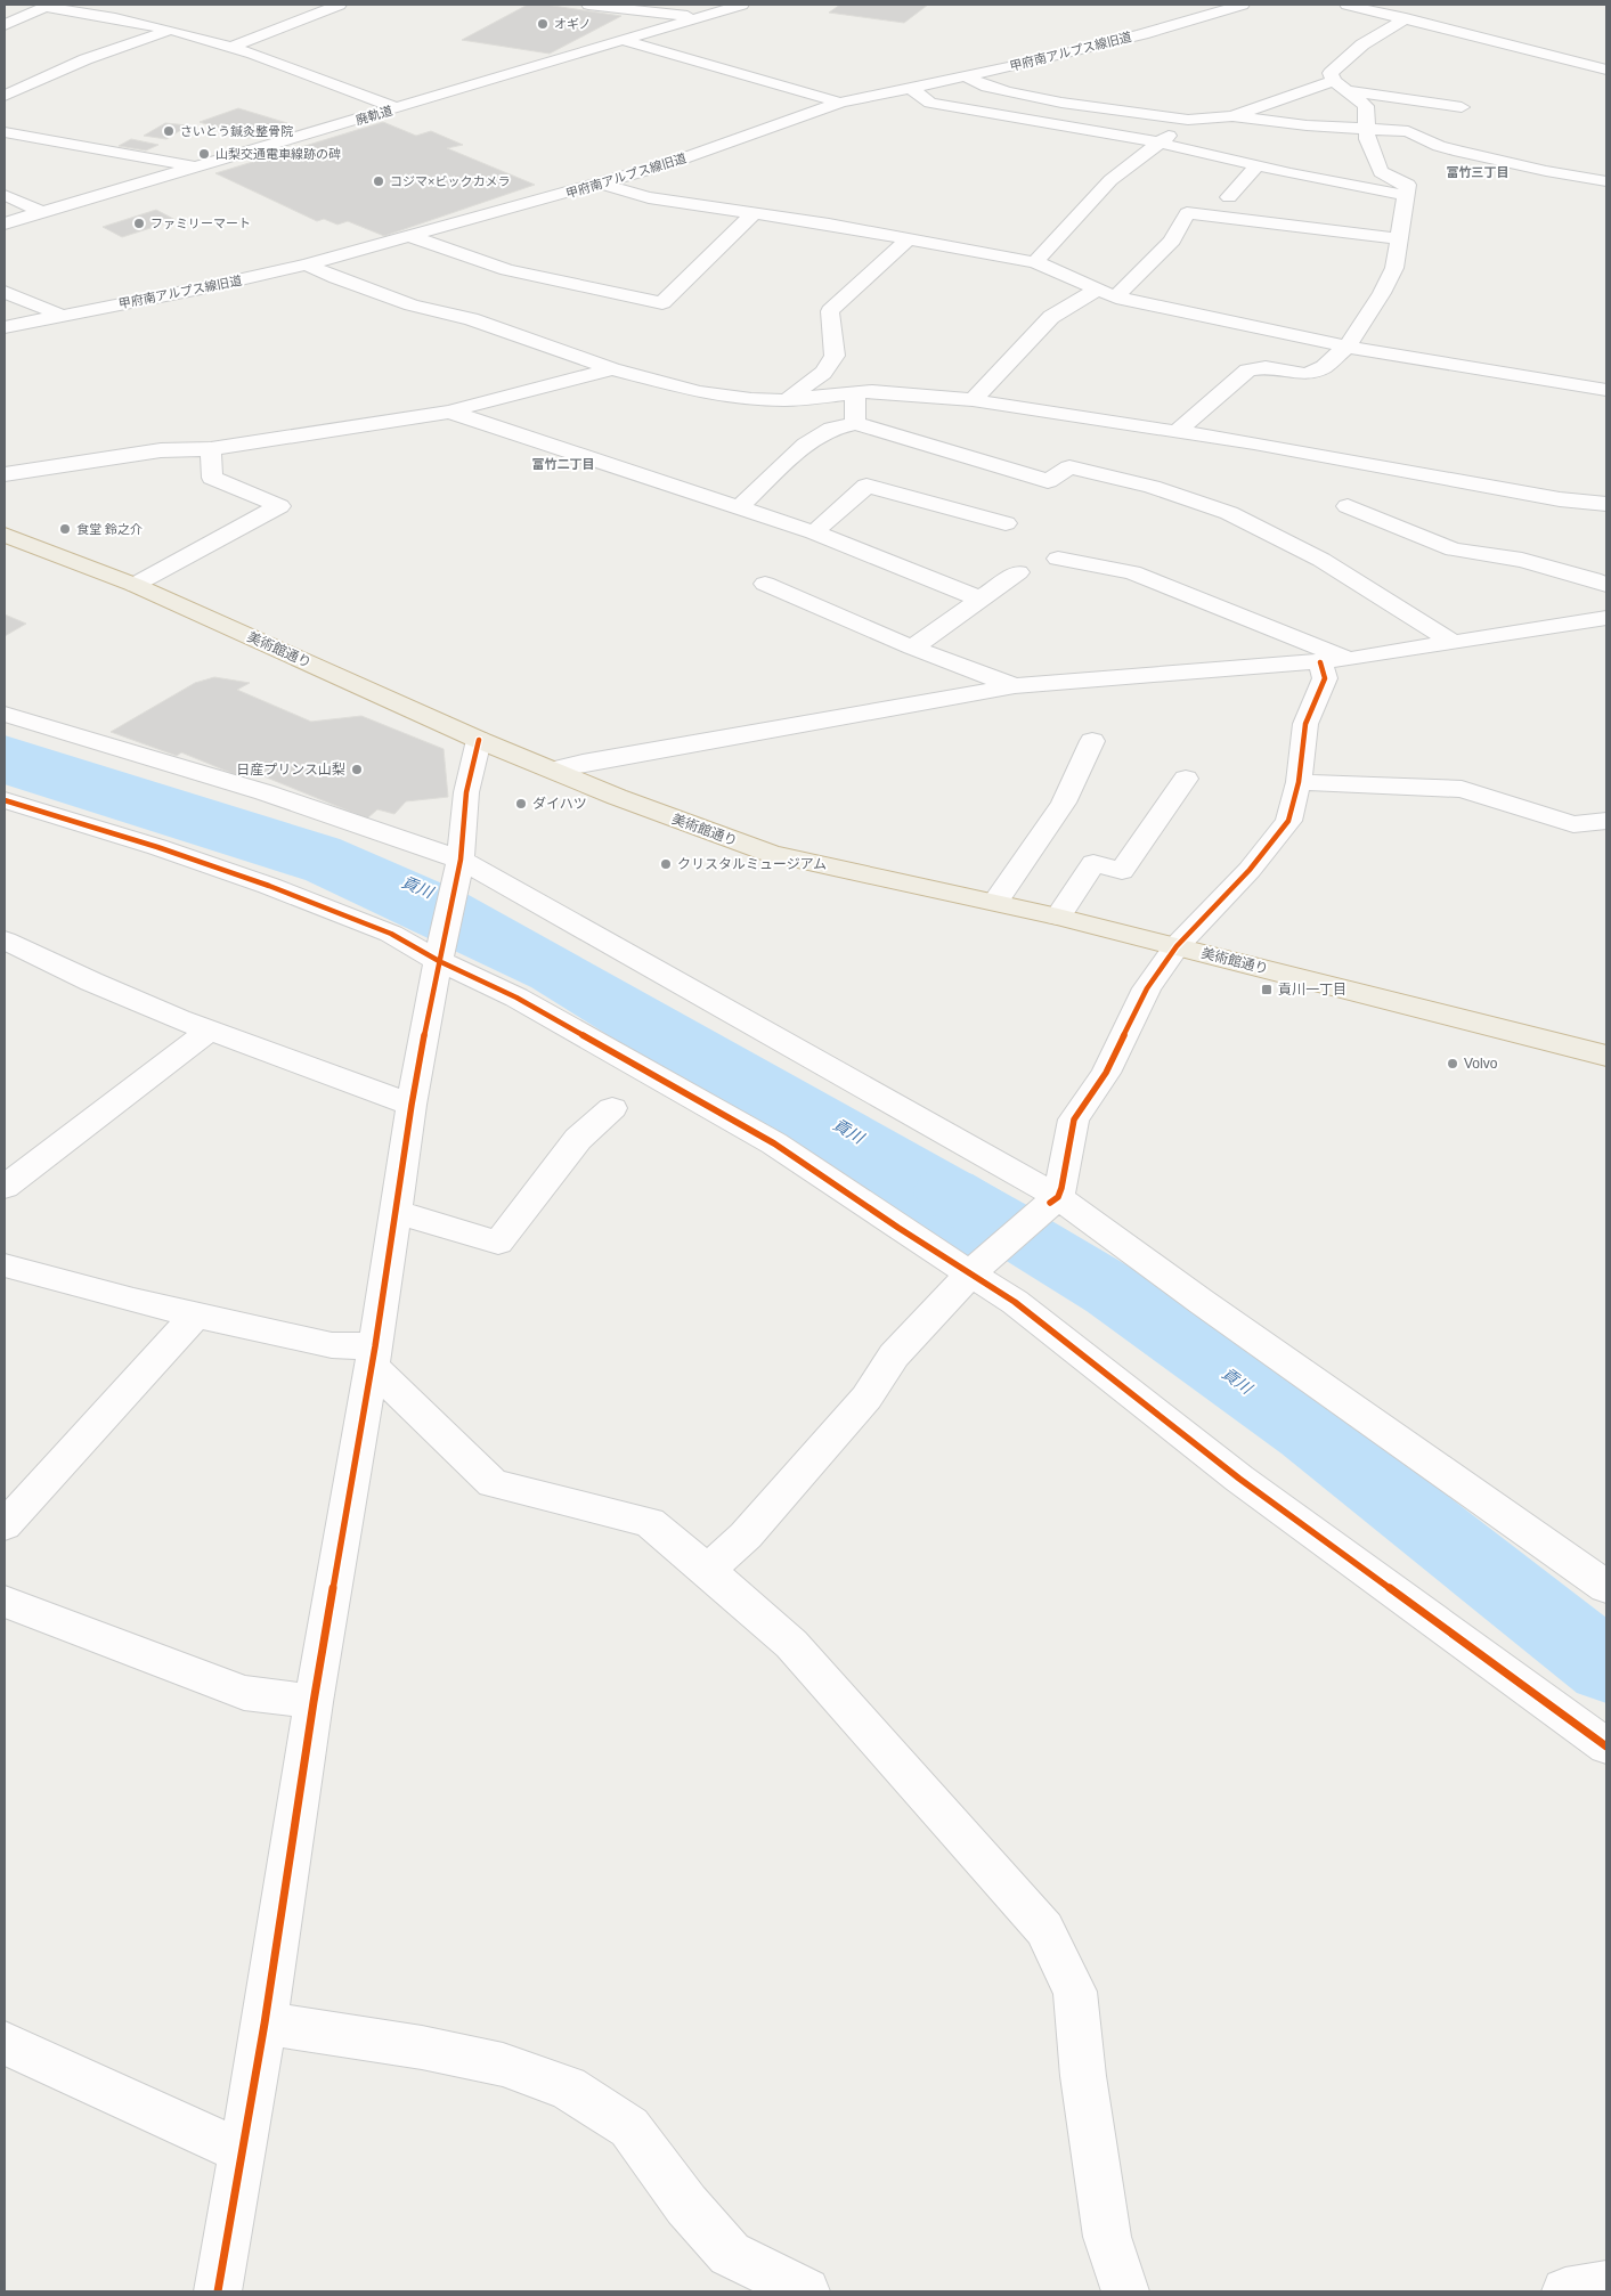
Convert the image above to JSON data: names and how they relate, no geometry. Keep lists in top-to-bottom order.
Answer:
{
  "streets": {
    "highway": ["美術館通り"],
    "street": ["甲府南アルプス線旧道", "廃軌道"]
  },
  "districts": ["富竹三丁目", "富竹二丁目"],
  "water": ["貢川"],
  "places": {
    "other": [
      "オギノ",
      "さいとう鍼灸整骨院",
      "山梨交通電車線跡の碑",
      "コジマ×ビックカメラ",
      "ファミリーマート",
      "食堂 鈴之介",
      "日産プリンス山梨",
      "ダイハツ",
      "クリスタルミュージアム",
      "Volvo"
    ],
    "transit": ["貢川一丁目"]
  }
}
